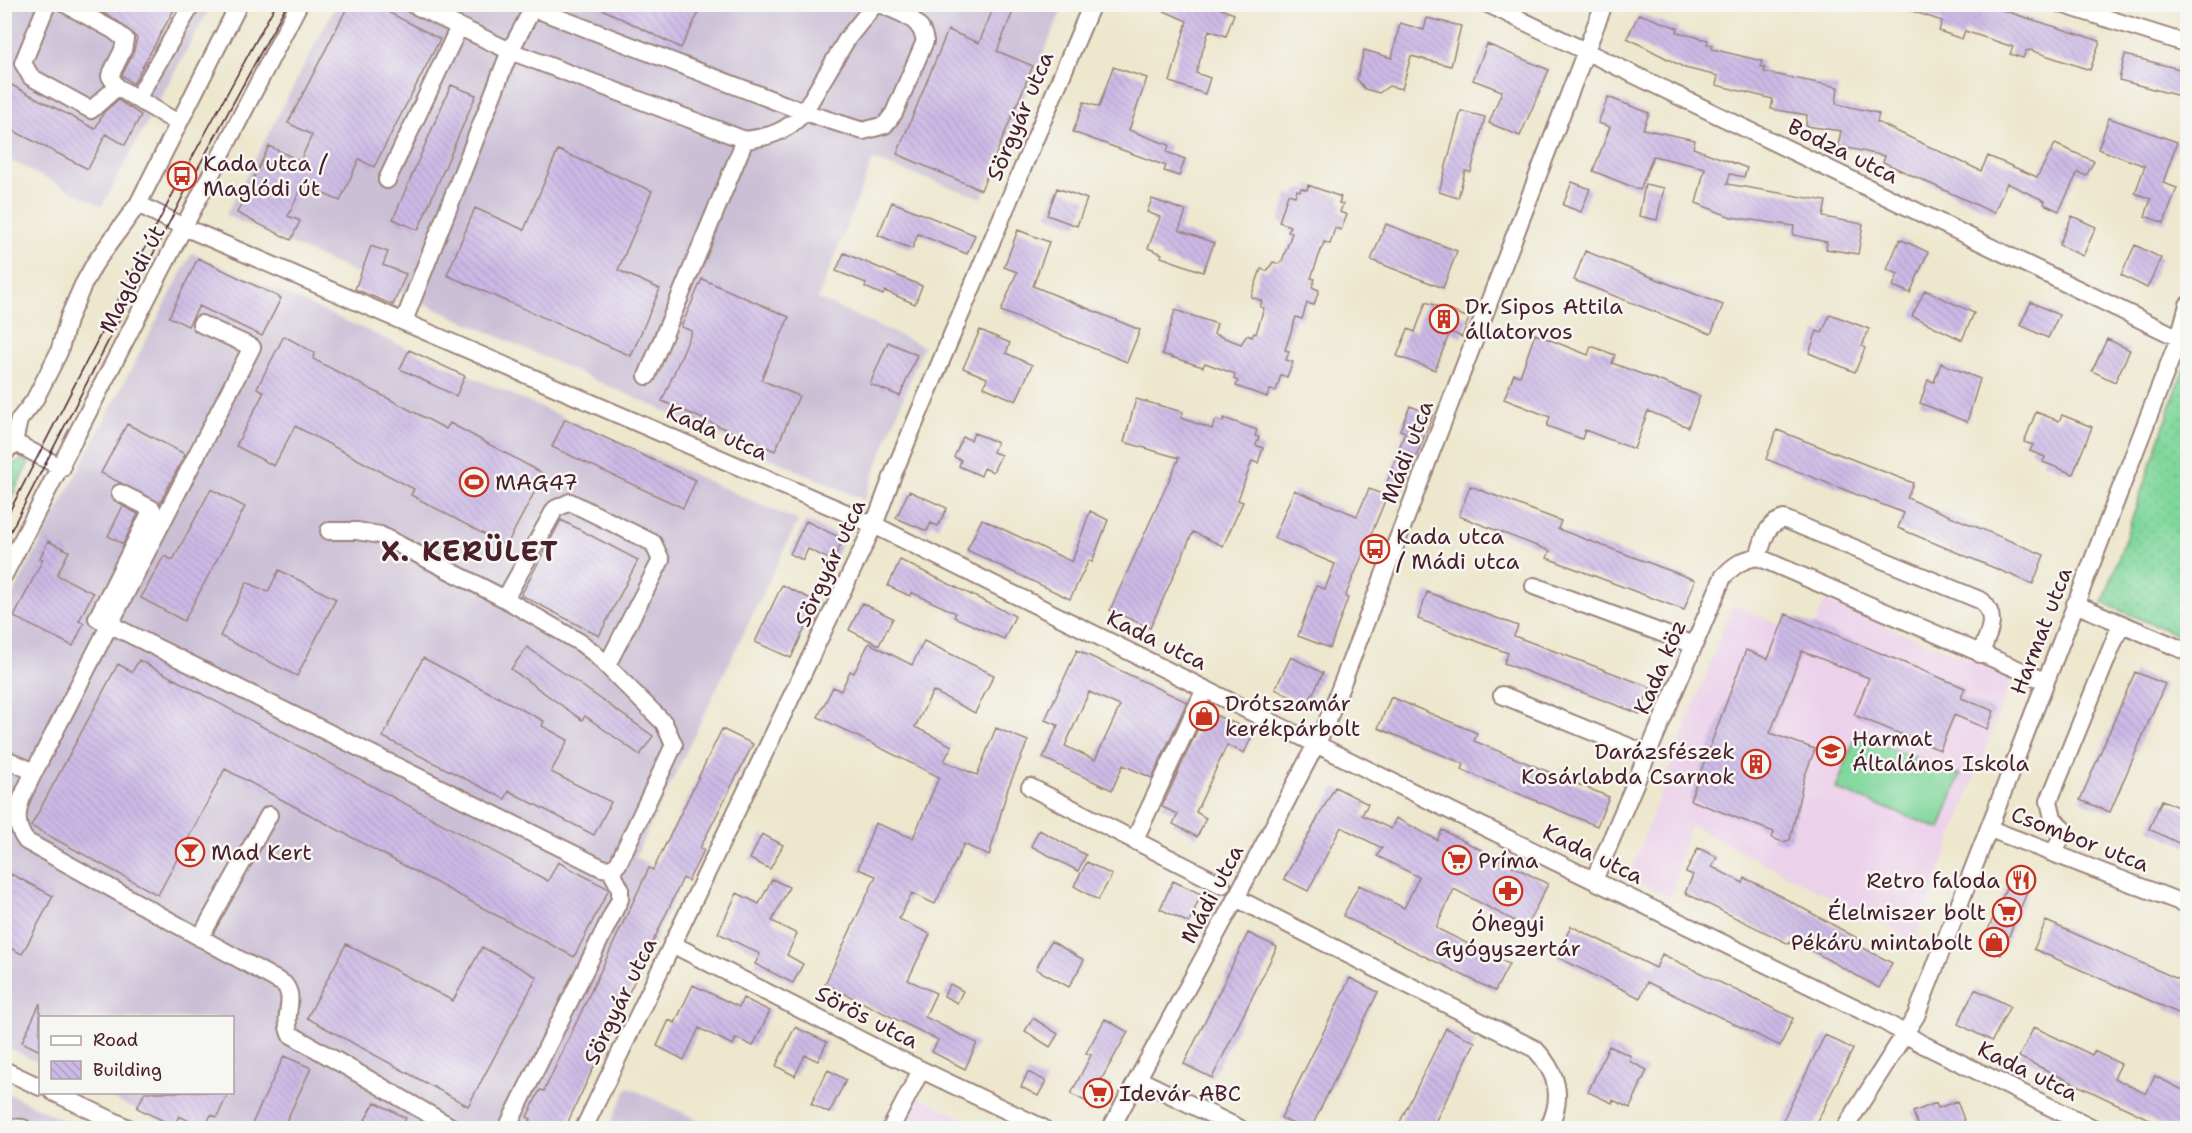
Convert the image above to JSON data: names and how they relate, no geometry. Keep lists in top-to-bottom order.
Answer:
{
  "streets": {
    "street": [
      "Sörgyár utca",
      "Bodza utca",
      "Maglódi út",
      "Kada utca",
      "Mádi utca",
      "Harmat utca",
      "Kada köz",
      "Csombor utca",
      "Sörös utca"
    ]
  },
  "crossings": [
    ["Sörgyár utca", "Kada utca"],
    ["Sörgyár utca", "Sörös utca"],
    ["Bodza utca", "Mádi utca"],
    ["Bodza utca", "Harmat utca"],
    ["Maglódi út", "Kada utca"],
    ["Kada utca", "Mádi utca"],
    ["Kada utca", "Harmat utca"],
    ["Kada utca", "Kada köz"],
    ["Harmat utca", "Csombor utca"]
  ],
  "districts": ["X. KERÜLET"],
  "places": {
    "bus stop": ["Kada utca / Maglódi út", "Kada utca / Mádi utca"],
    "building": ["Dr. Sipos Attila állatorvos", "Darázsfészek Kosárlabda Csarnok"],
    "sports": ["MAG47"],
    "shop": ["Drótszamár kerékpárbolt", "Pékáru mintabolt"],
    "school or university": ["Harmat Általános Iskola"],
    "bar": ["Mad Kert"],
    "supermarket": ["Príma", "Élelmiszer bolt", "Idevár ABC"],
    "restaurant": ["Retro faloda"],
    "pharmacy": ["Óhegyi Gyógyszertár"]
  },
  "legend": ["Road", "Building"]
}
